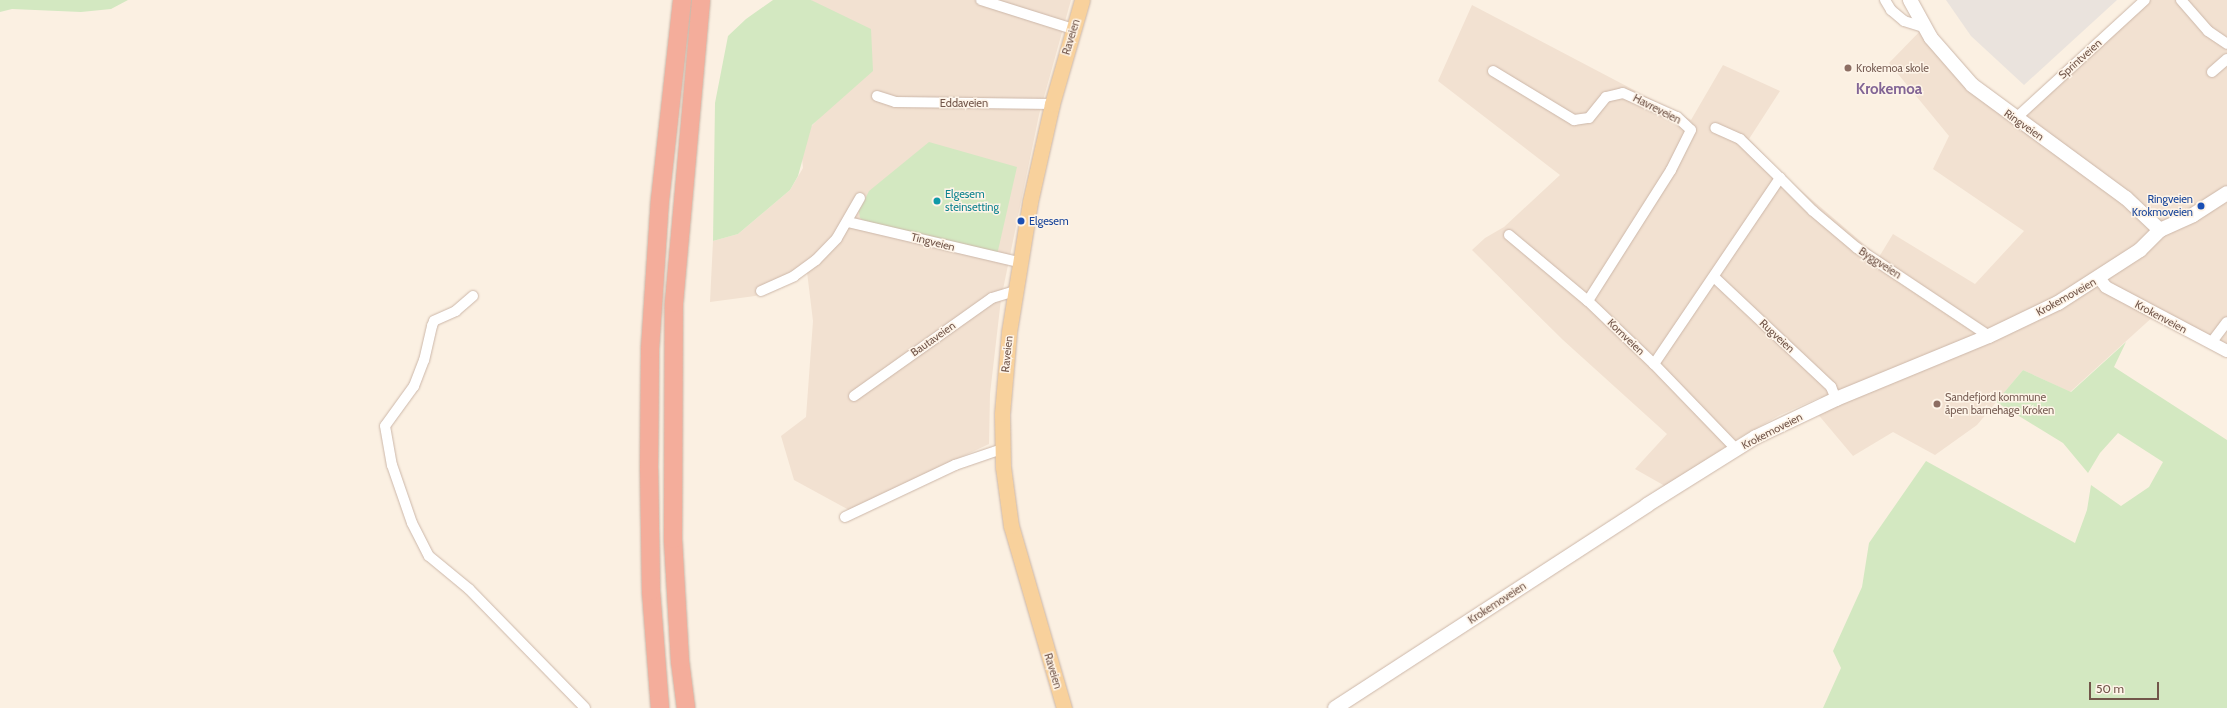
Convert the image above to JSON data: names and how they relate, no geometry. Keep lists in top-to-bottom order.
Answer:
{
  "streets": {
    "main road": ["Raveien", "Ringveien", "Krokemoveien"],
    "street": [
      "Sprintveien",
      "Eddaveien",
      "Havreveien",
      "Tingveien",
      "Byggveien",
      "Krokenveien",
      "Rugveien",
      "Kornveien",
      "Bautaveien"
    ]
  },
  "crossings": [
    ["Raveien", "Eddaveien"],
    ["Raveien", "Tingveien"],
    ["Raveien", "Bautaveien"],
    ["Sprintveien", "Ringveien"],
    ["Havreveien", "Kornveien"],
    ["Ringveien", "Krokemoveien"],
    ["Byggveien", "Krokemoveien"],
    ["Krokemoveien", "Krokenveien"],
    ["Krokemoveien", "Rugveien"],
    ["Krokemoveien", "Kornveien"]
  ],
  "districts": ["Krokemoa"],
  "places": [
    "Krokemoa skole",
    "Elgesem steinsetting",
    "Ringveien Krokmoveien",
    "Elgesem",
    "Sandefjord kommune åpen barnehage Kroken"
  ],
  "scale_bar": "50 m"
}
